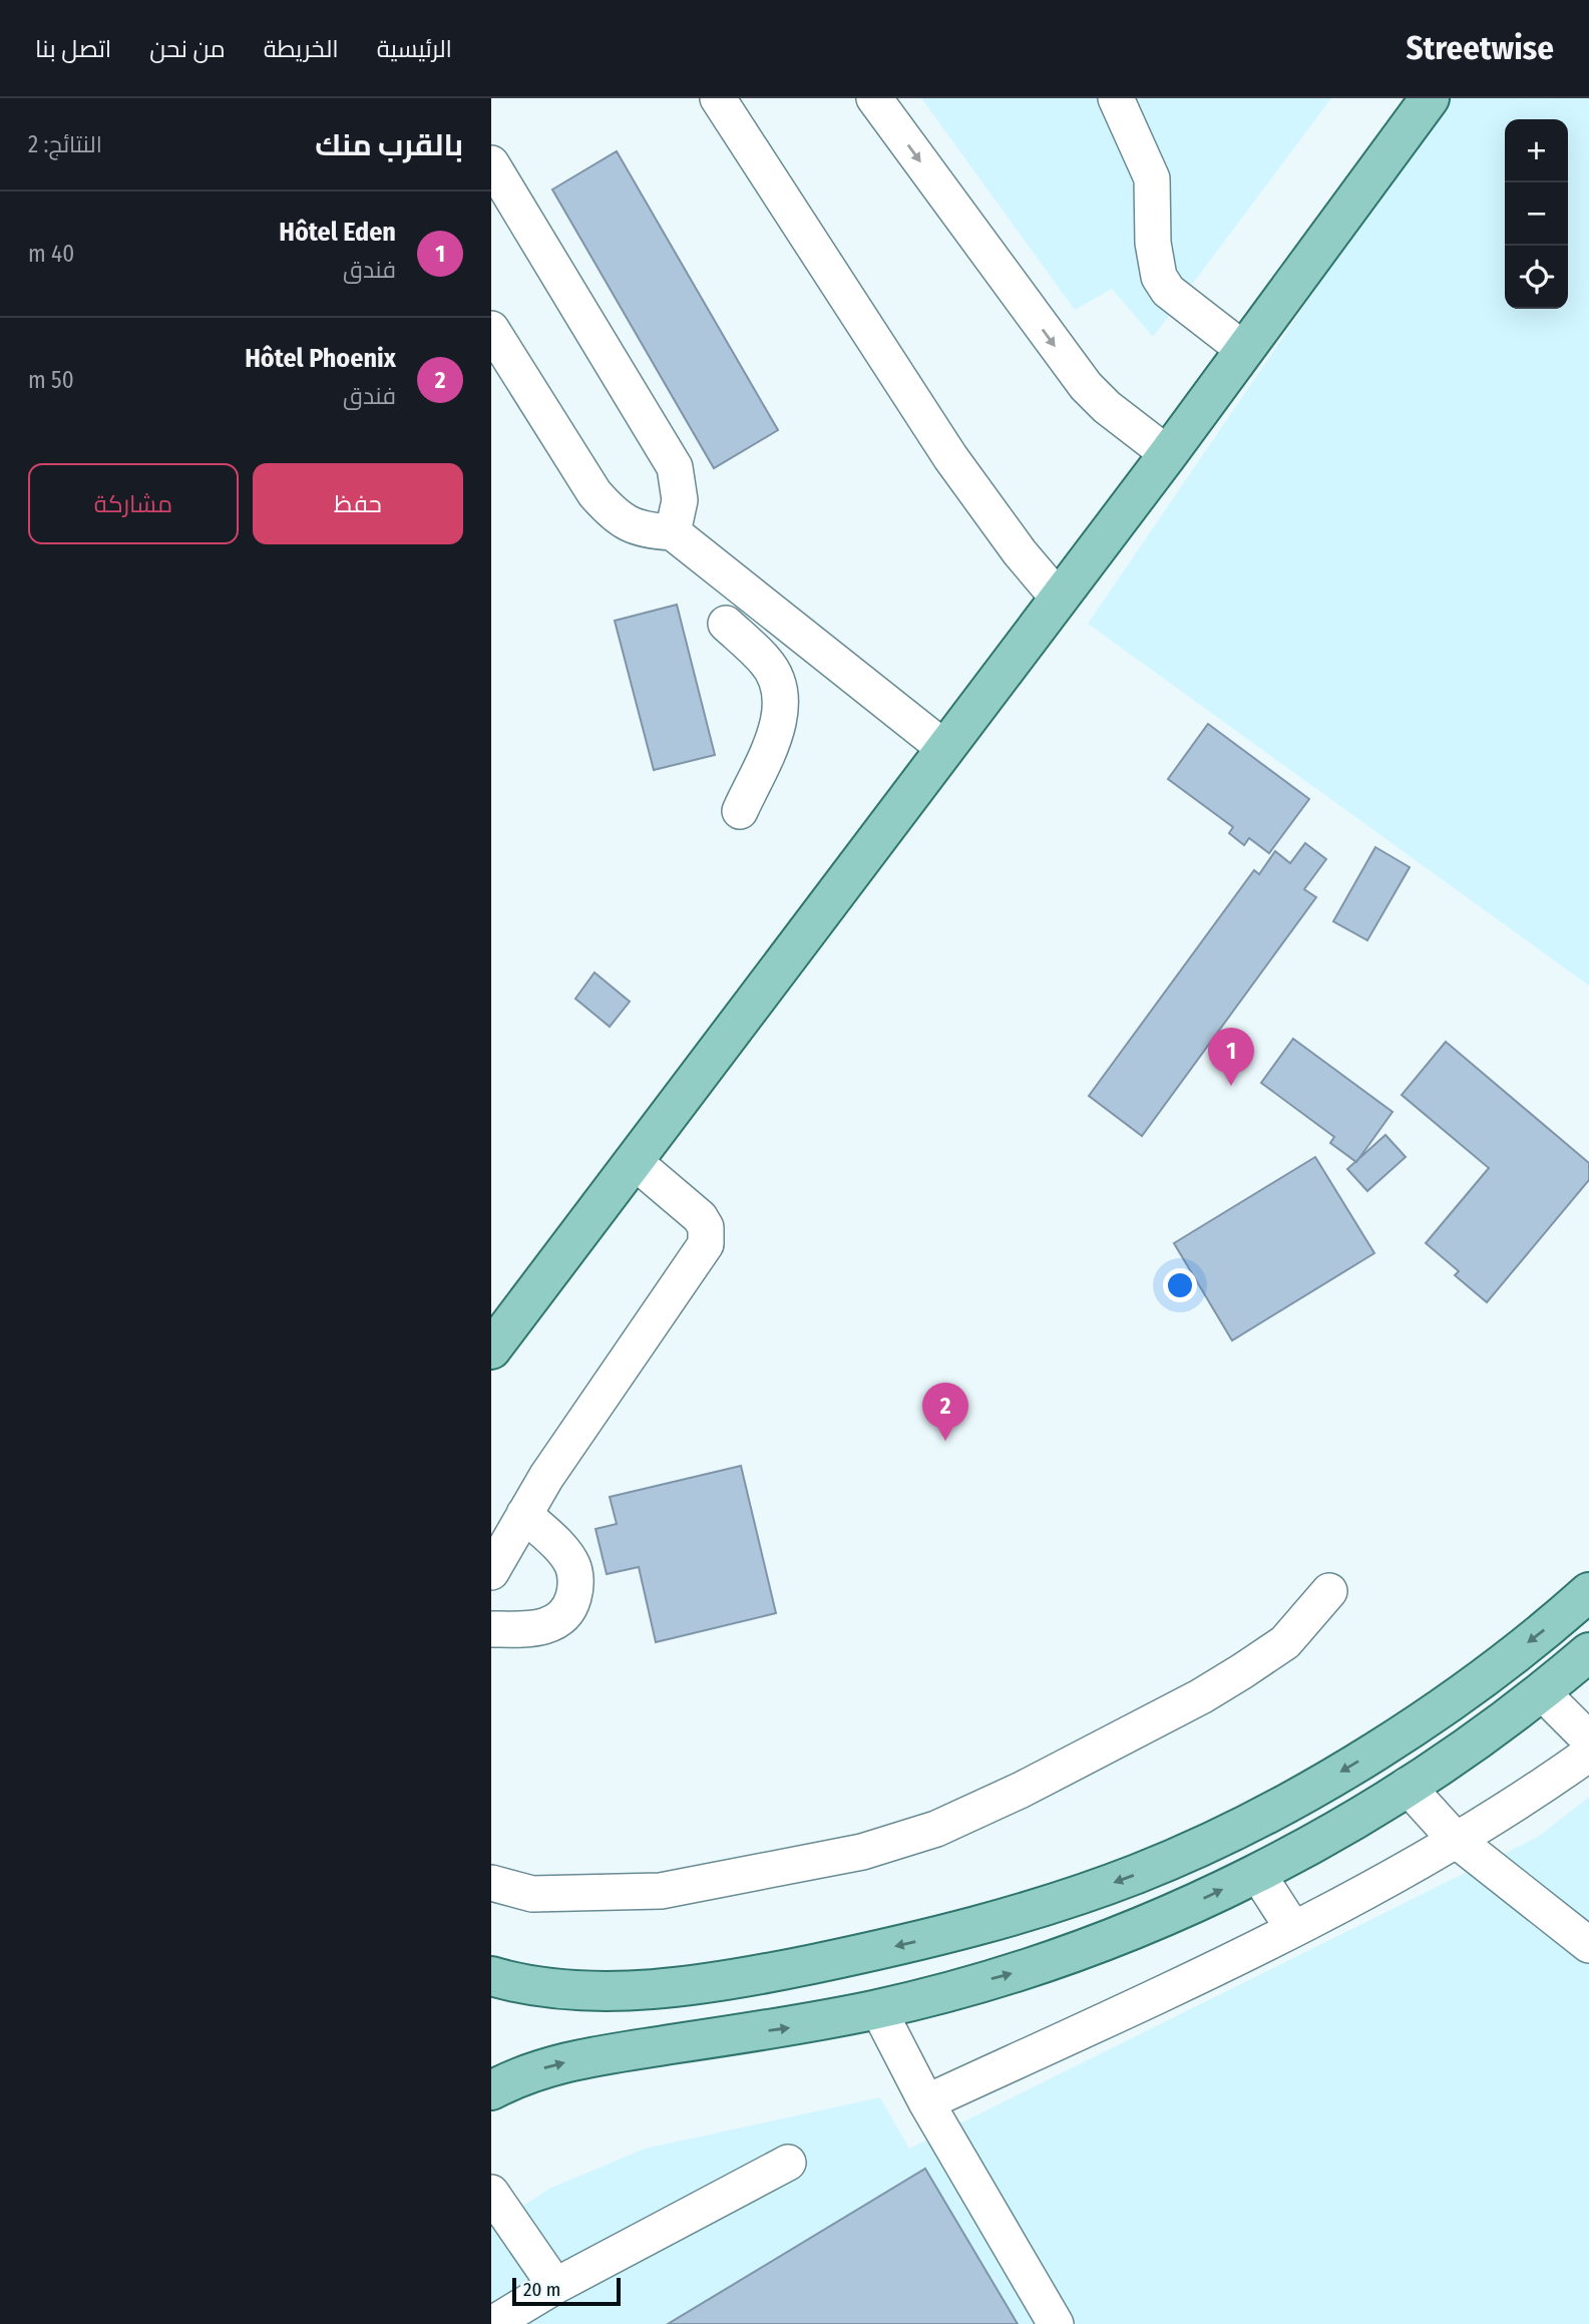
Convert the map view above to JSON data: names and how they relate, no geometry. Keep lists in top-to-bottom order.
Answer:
{
  "scale_bar": "20 m",
  "page": {
    "header": "Streetwise",
    "nav": [
      "الرئيسية",
      "الخريطة",
      "من نحن",
      "اتصل بنا"
    ],
    "heading": ["بالقرب منك", "النتائج: 2"],
    "map_buttons": ["+", "−"],
    "list": [
      {
        "mark": "1",
        "name": "Hôtel Eden",
        "note": "فندق",
        "value": "40 m"
      },
      {
        "mark": "2",
        "name": "Hôtel Phoenix",
        "note": "فندق",
        "value": "50 m"
      }
    ],
    "buttons": ["حفظ", "مشاركة"],
    "pins": ["1", "2"],
    "scale": "20 m"
  }
}
